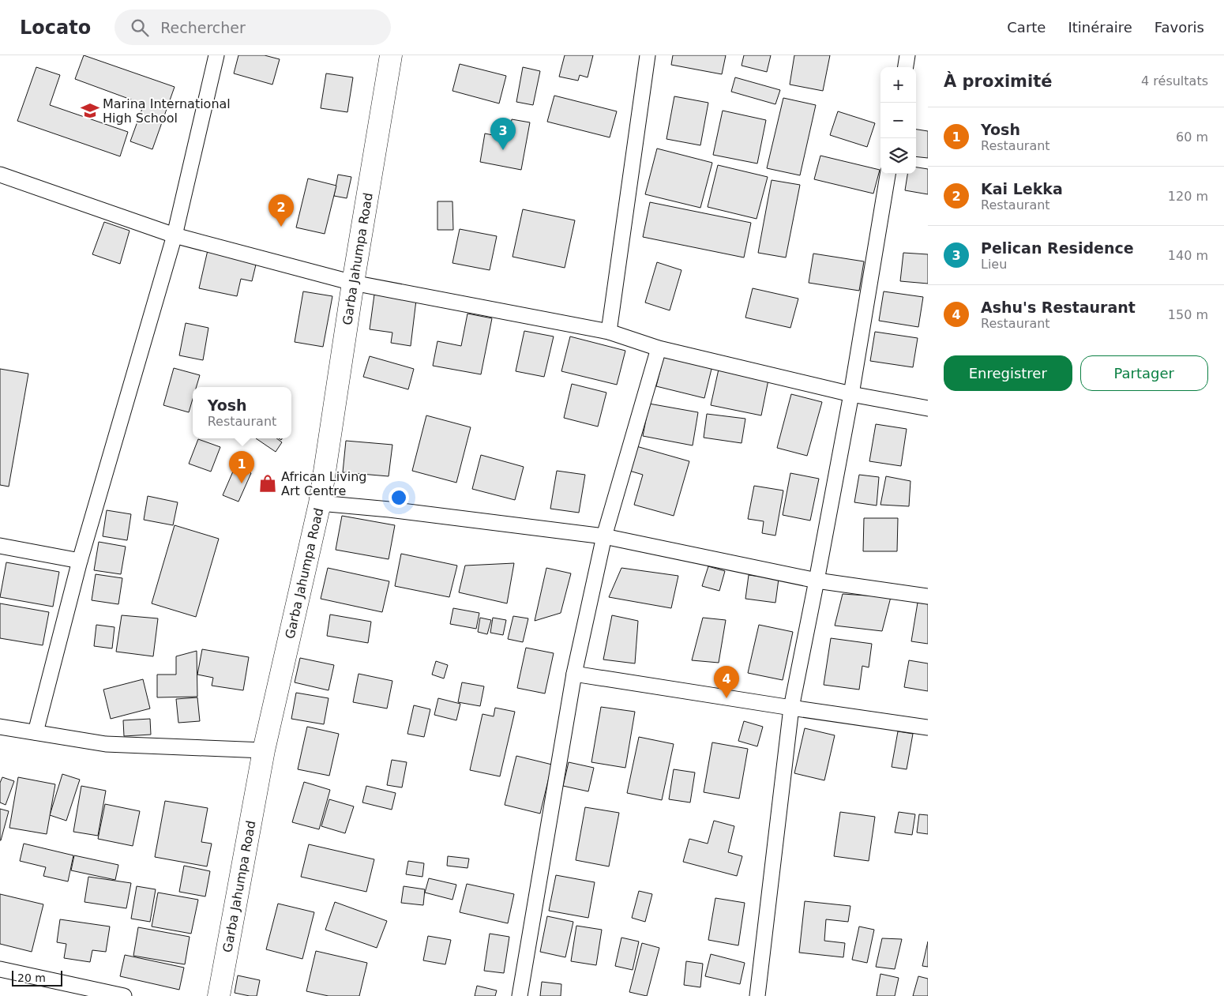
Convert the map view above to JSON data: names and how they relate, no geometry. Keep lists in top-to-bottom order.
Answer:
{
  "streets": {
    "street": ["Garba Jahumpa Road"]
  },
  "places": {
    "school or university": ["Marina International High School"],
    "shop": ["African Living Art Centre"]
  },
  "scale_bar": "20 m",
  "page": {
    "header": "Locato",
    "search": "Rechercher",
    "nav": ["Carte", "Itinéraire", "Favoris"],
    "heading": ["À proximité", "4 résultats"],
    "map_buttons": ["+", "−"],
    "list": [
      {
        "mark": "1",
        "name": "Yosh",
        "note": "Restaurant",
        "value": "60 m"
      },
      {
        "mark": "2",
        "name": "Kai Lekka",
        "note": "Restaurant",
        "value": "120 m"
      },
      {
        "mark": "3",
        "name": "Pelican Residence",
        "note": "Lieu",
        "value": "140 m"
      },
      {
        "mark": "4",
        "name": "Ashu's Restaurant",
        "note": "Restaurant",
        "value": "150 m"
      }
    ],
    "pins": [
      "3",
      "2",
      "1",
      "4"
    ],
    "buttons": ["Enregistrer", "Partager"],
    "popup": ["Yosh", "Restaurant"],
    "scale": "20 m"
  }
}
